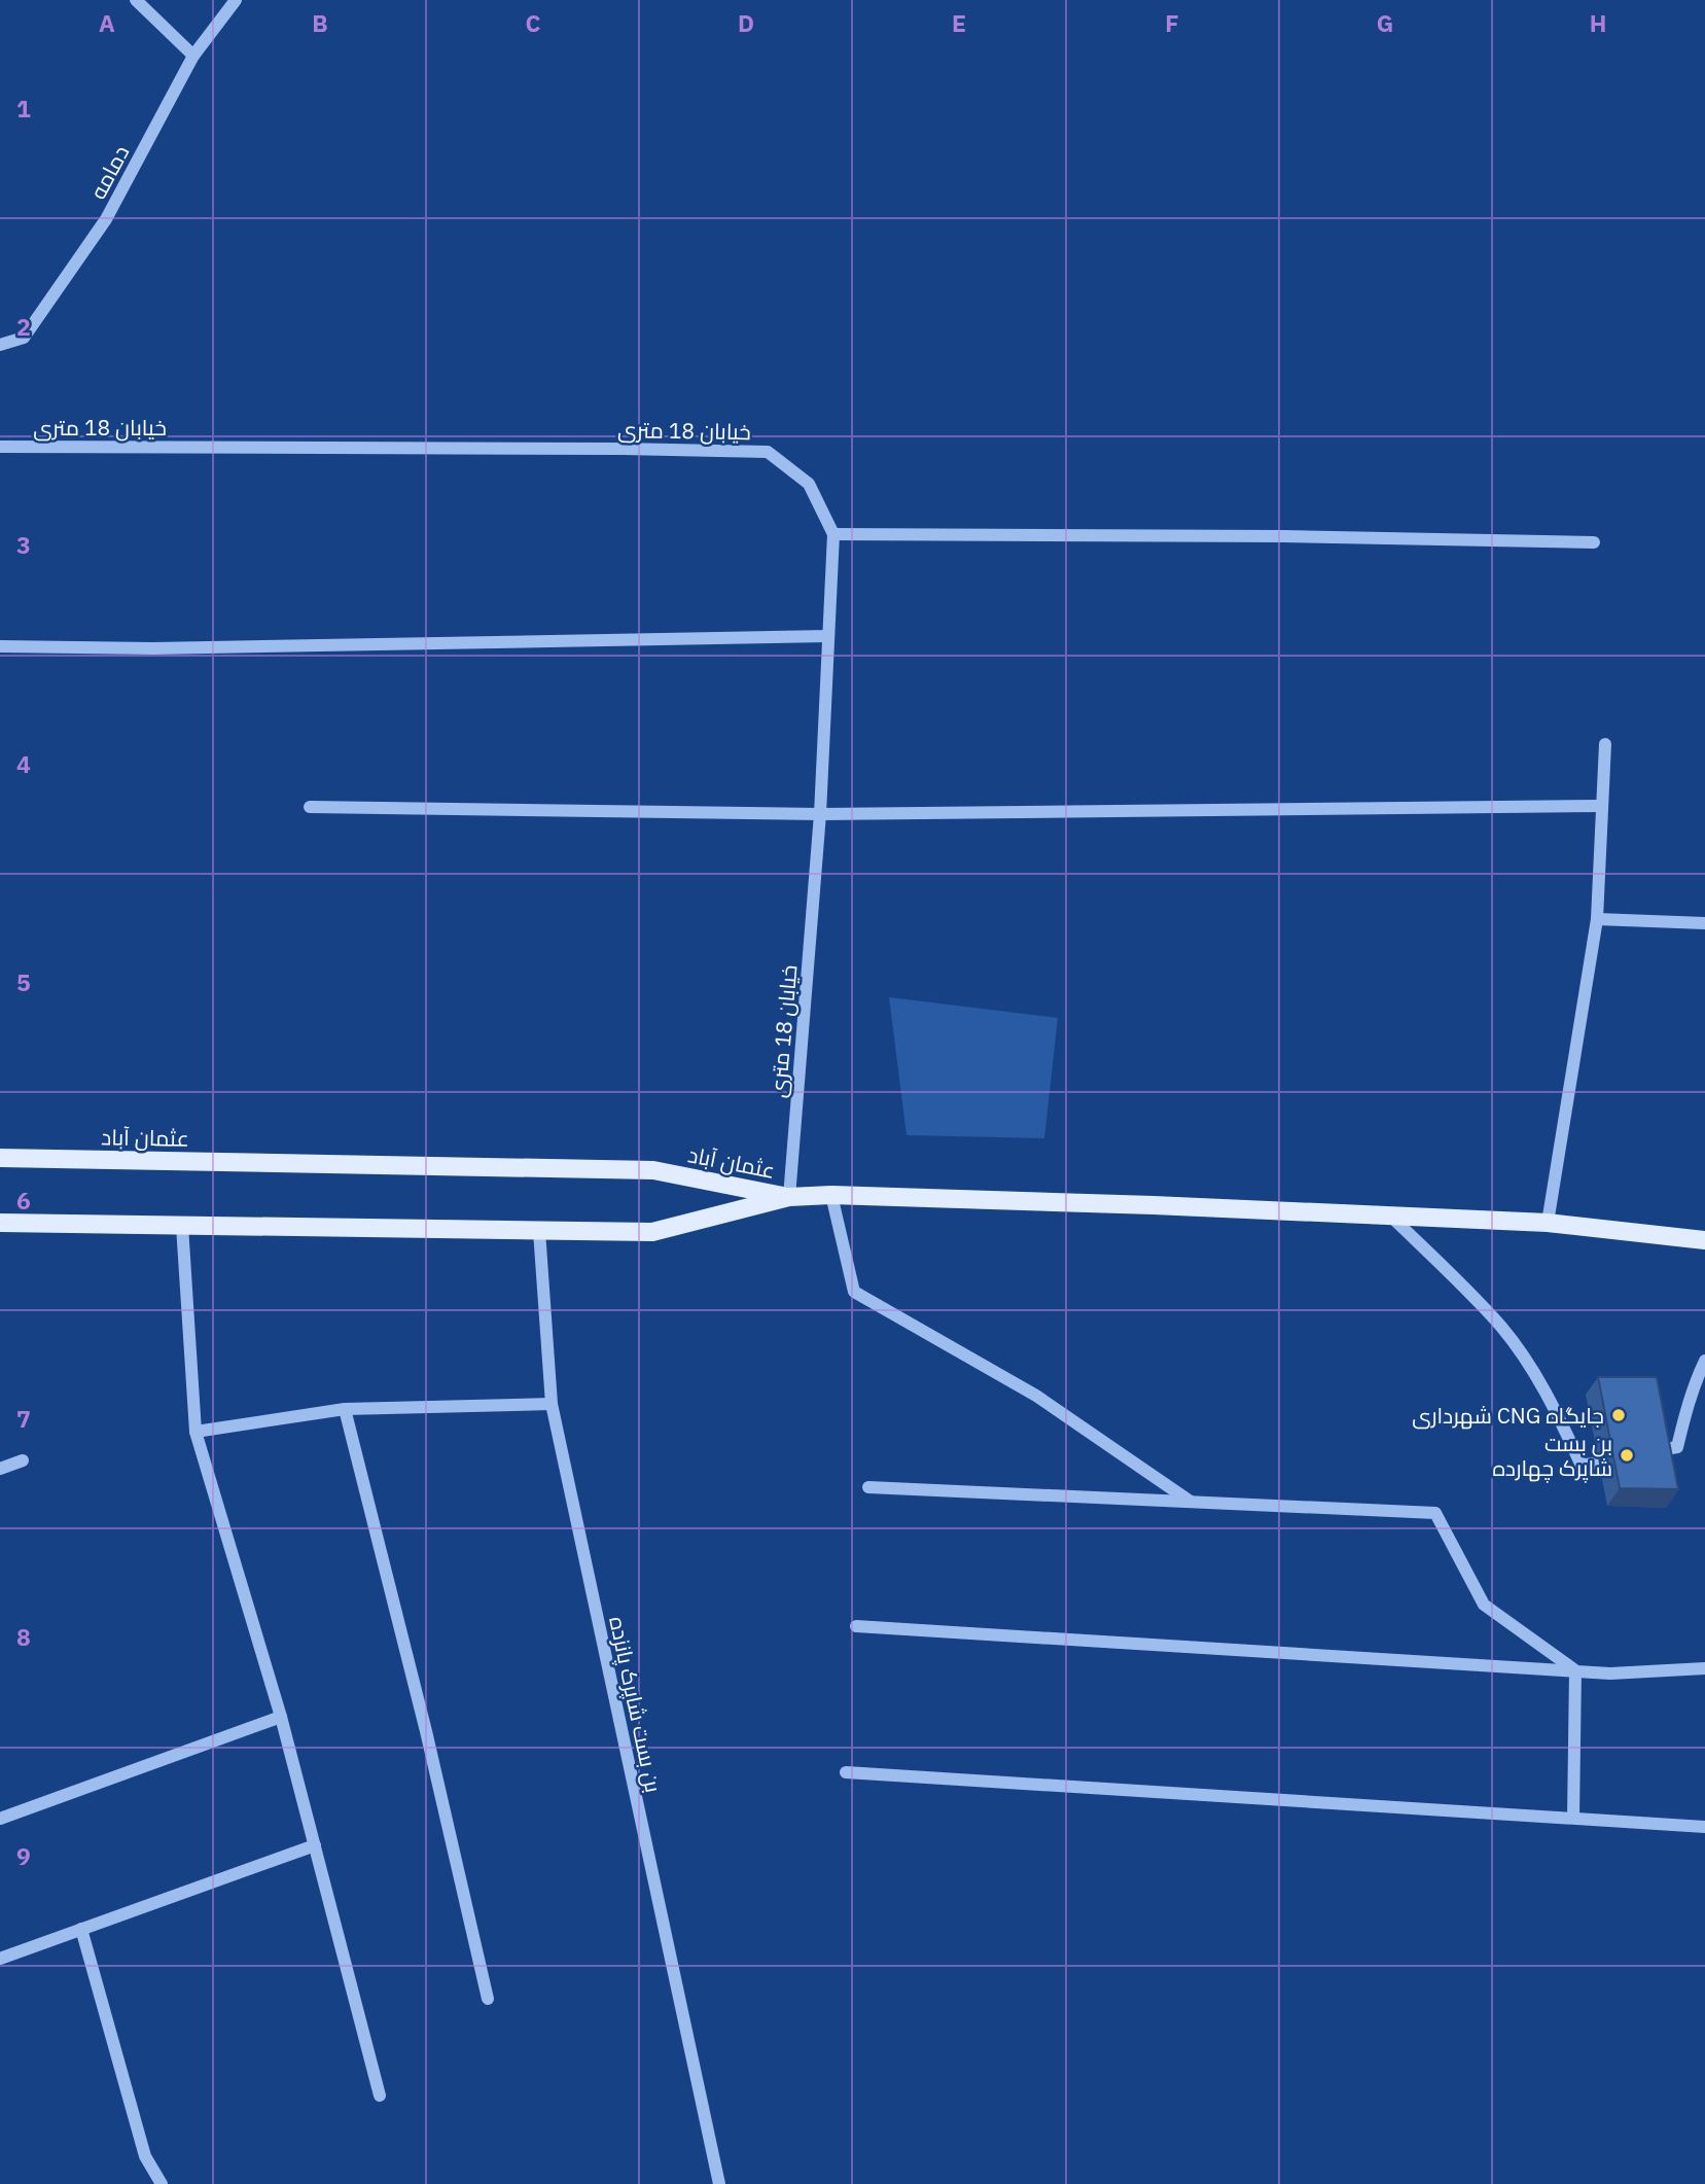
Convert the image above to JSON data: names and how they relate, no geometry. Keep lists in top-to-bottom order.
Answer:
{
  "streets": {
    "main road": ["عثمان آباد"],
    "street": ["دمامه", "خیابان 18 متری", "بن بست شاپرک پانزده"]
  },
  "crossings": [
    ["خیابان 18 متری", "عثمان آباد"],
    ["عثمان آباد", "بن بست شاپرک پانزده"]
  ],
  "places": ["شهرداری CNG جایگاه", "بن بست شاپرک چهارده"],
  "grid": {
    "columns": [
      "A",
      "B",
      "C",
      "D",
      "E",
      "F",
      "G",
      "H"
    ],
    "rows": [
      "1",
      "2",
      "3",
      "4",
      "5",
      "6",
      "7",
      "8",
      "9"
    ]
  }
}
